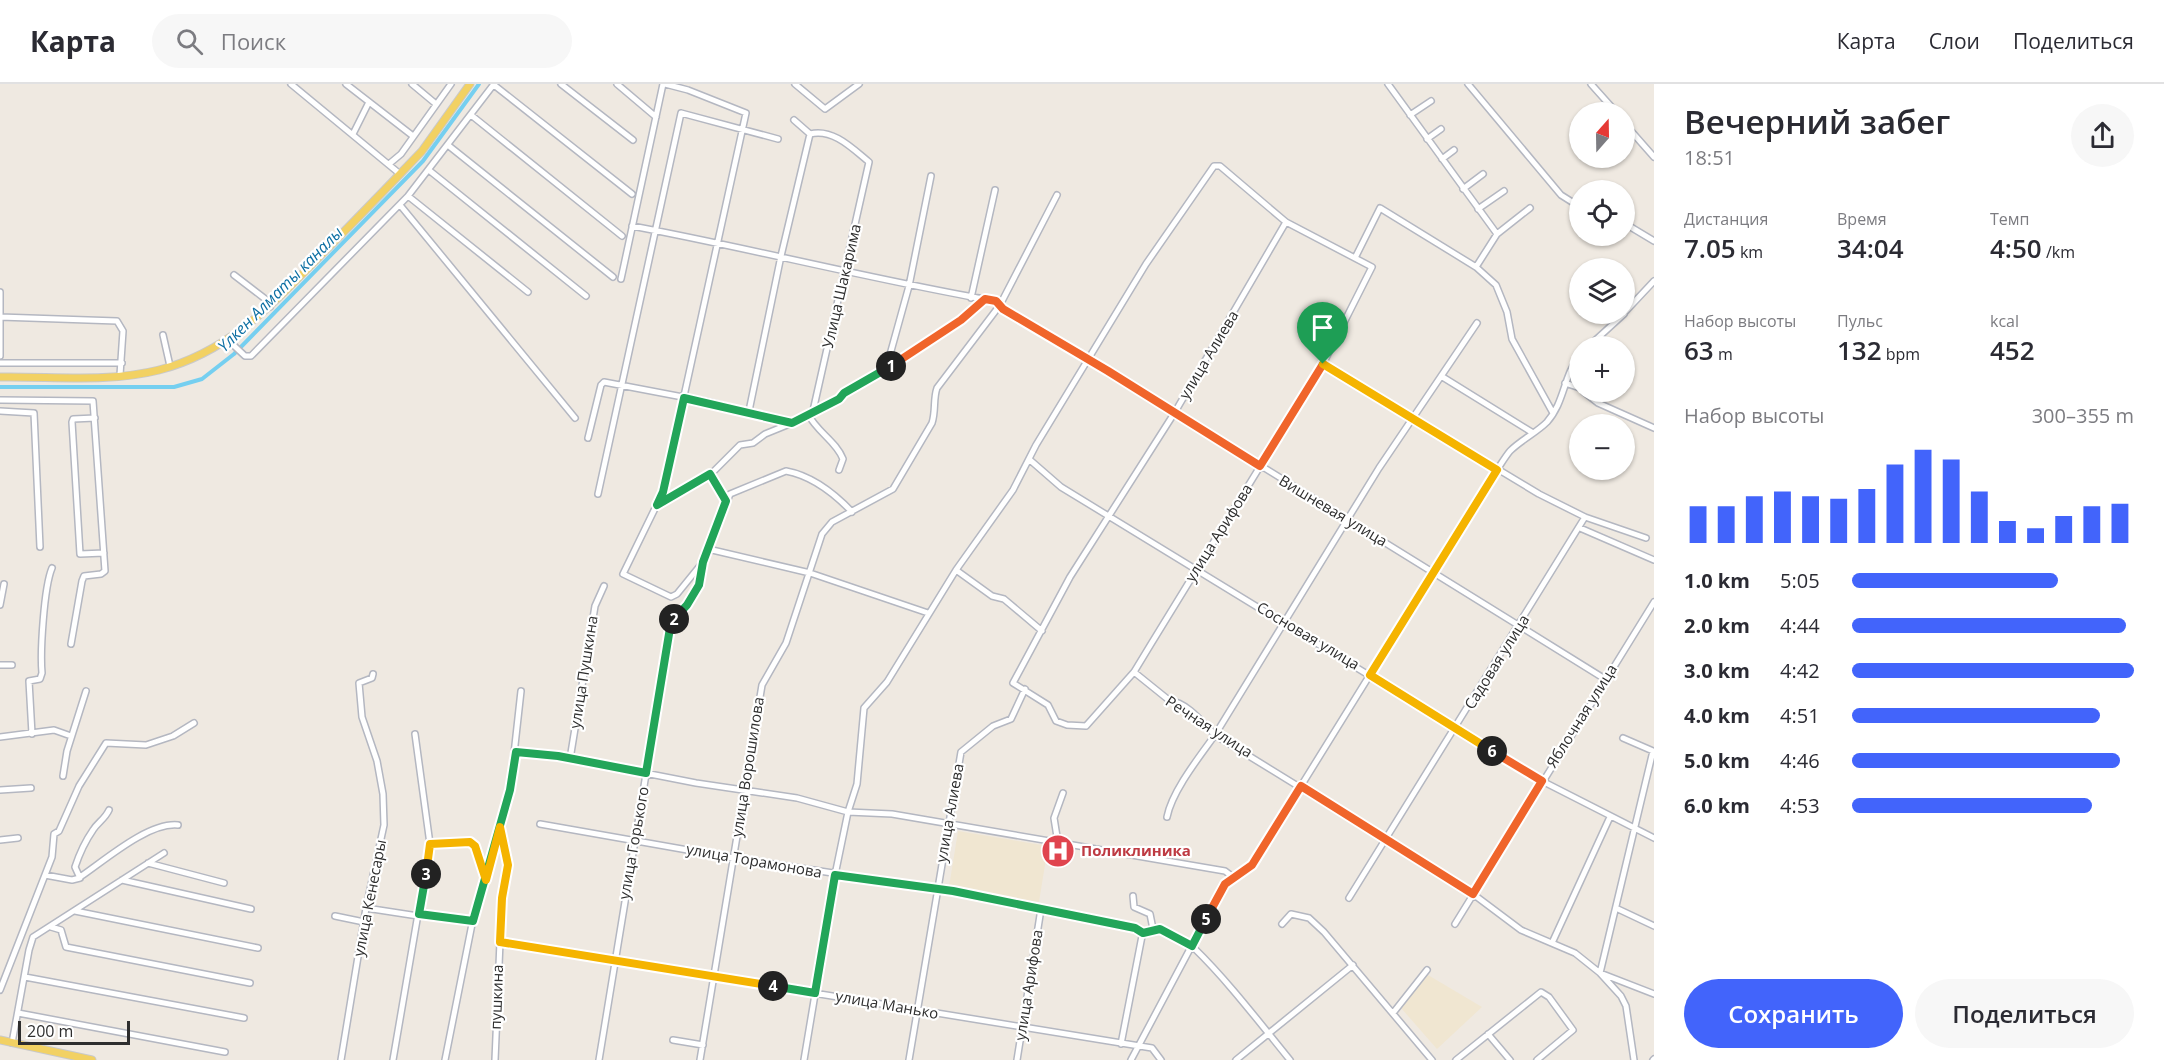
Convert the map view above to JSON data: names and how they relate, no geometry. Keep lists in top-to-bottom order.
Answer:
{
  "streets": {
    "street": [
      "Улица Шакарима",
      "улица Алиева",
      "Вишневая улица",
      "улица Арифова",
      "Сосновая улица",
      "Садовая улица",
      "улица Пушкина",
      "Яблочная улица",
      "Речная улица",
      "улица Ворошилова",
      "улица Горького",
      "улица Торамонова",
      "улица Кенесары",
      "пушкина",
      "улица Манько"
    ]
  },
  "crossings": [
    ["Улица Шакарима", "Вишневая улица"],
    ["улица Алиева", "Вишневая улица"],
    ["улица Алиева", "улица Арифова"],
    ["улица Алиева", "Сосновая улица"],
    ["улица Алиева", "улица Торамонова"],
    ["улица Алиева", "улица Манько"],
    ["Вишневая улица", "улица Арифова"],
    ["Вишневая улица", "Садовая улица"],
    ["Вишневая улица", "Яблочная улица"],
    ["Вишневая улица", "улица Ворошилова"],
    ["улица Арифова", "Сосновая улица"],
    ["улица Арифова", "Речная улица"],
    ["улица Арифова", "улица Торамонова"],
    ["улица Арифова", "улица Манько"],
    ["Сосновая улица", "Садовая улица"],
    ["Сосновая улица", "Яблочная улица"],
    ["Садовая улица", "Речная улица"],
    ["Яблочная улица", "Речная улица"],
    ["улица Ворошилова", "улица Торамонова"],
    ["улица Ворошилова", "улица Манько"],
    ["улица Горького", "улица Торамонова"],
    ["улица Горького", "улица Манько"],
    ["пушкина", "улица Манько"]
  ],
  "water": ["Үлкен Алматы каналы"],
  "places": {
    "hospital": ["Поликлиника"]
  },
  "scale_bar": "200 m",
  "north": "top",
  "page": {
    "header": "Карта",
    "search": "Поиск",
    "nav": ["Карта", "Слои", "Поделиться"],
    "heading": ["Вечерний забег", "18:51"],
    "map_buttons": ["+", "−"],
    "stats": [
      ["Дистанция", "7.05 km"],
      ["Время", "34:04"],
      ["Темп", "4:50 /km"],
      ["Набор высоты", "63 m"],
      ["Пульс", "132 bpm"],
      ["kcal", "452"]
    ],
    "pins": [
      "1",
      "2",
      "6",
      "3",
      "5",
      "4"
    ],
    "chart": ["Набор высоты", "300–355 m"],
    "list": [
      {
        "name": "1.0 km",
        "note": "5:05"
      },
      {
        "name": "2.0 km",
        "note": "4:44"
      },
      {
        "name": "3.0 km",
        "note": "4:42"
      },
      {
        "name": "4.0 km",
        "note": "4:51"
      },
      {
        "name": "5.0 km",
        "note": "4:46"
      },
      {
        "name": "6.0 km",
        "note": "4:53"
      }
    ],
    "buttons": ["Сохранить", "Поделиться"],
    "scale": "200 m"
  }
}
